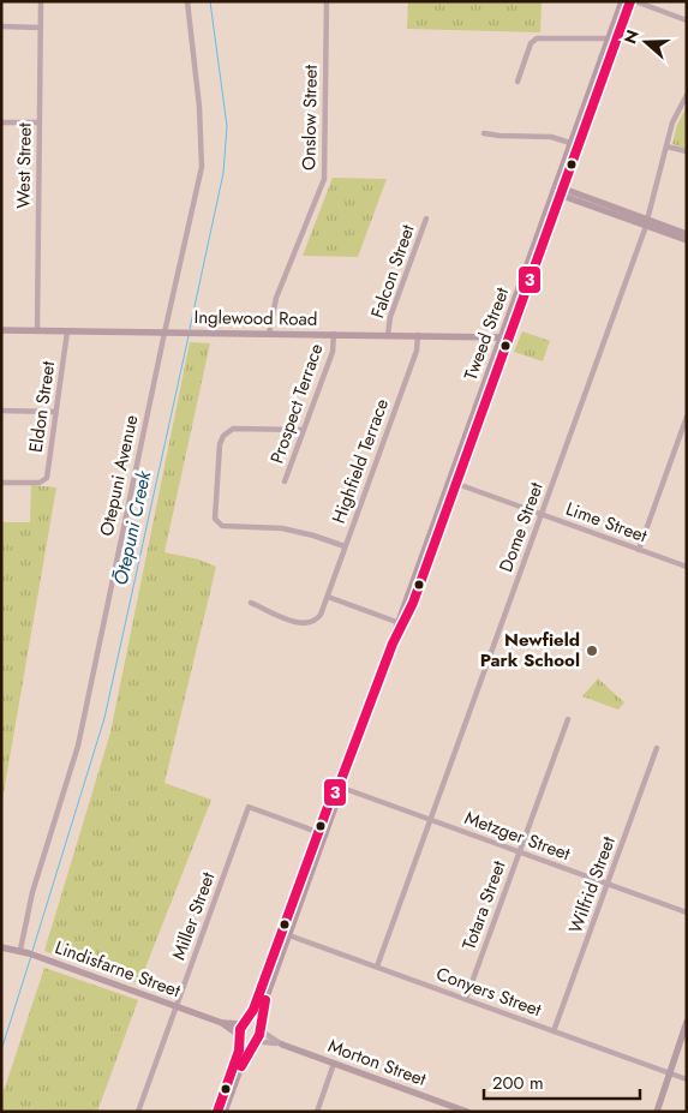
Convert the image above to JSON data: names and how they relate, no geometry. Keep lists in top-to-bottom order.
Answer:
{
  "streets": {
    "main road": [
      "Inglewood Road",
      "Tweed Street",
      "Lindisfarne Street",
      "Morton Street"
    ],
    "street": [
      "Onslow Street",
      "West Street",
      "Falcon Street",
      "Prospect Terrace",
      "Eldon Street",
      "Highfield Terrace",
      "Otepuni Avenue",
      "Lime Street",
      "Dome Street",
      "Metzger Street",
      "Wilfrid Street",
      "Totara Street",
      "Miller Street",
      "Conyers Street"
    ]
  },
  "crossings": [
    ["Onslow Street", "Inglewood Road"],
    ["West Street", "Inglewood Road"],
    ["Falcon Street", "Inglewood Road"],
    ["Inglewood Road", "Tweed Street"],
    ["Inglewood Road", "Prospect Terrace"],
    ["Inglewood Road", "Eldon Street"],
    ["Inglewood Road", "Highfield Terrace"],
    ["Inglewood Road", "Otepuni Avenue"],
    ["Tweed Street", "Lime Street"],
    ["Tweed Street", "Metzger Street"],
    ["Tweed Street", "Miller Street"],
    ["Tweed Street", "Lindisfarne Street"],
    ["Tweed Street", "Conyers Street"],
    ["Tweed Street", "Morton Street"],
    ["Otepuni Avenue", "Lindisfarne Street"],
    ["Lime Street", "Dome Street"],
    ["Dome Street", "Metzger Street"],
    ["Dome Street", "Conyers Street"],
    ["Metzger Street", "Wilfrid Street"],
    ["Metzger Street", "Totara Street"],
    ["Wilfrid Street", "Conyers Street"],
    ["Totara Street", "Conyers Street"],
    ["Miller Street", "Lindisfarne Street"],
    ["Lindisfarne Street", "Morton Street"]
  ],
  "water": ["Ōtepuni Creek"],
  "places": ["Newfield Park School"],
  "lines": ["transit line 3"],
  "scale_bar": "200 m",
  "north": "left"
}
